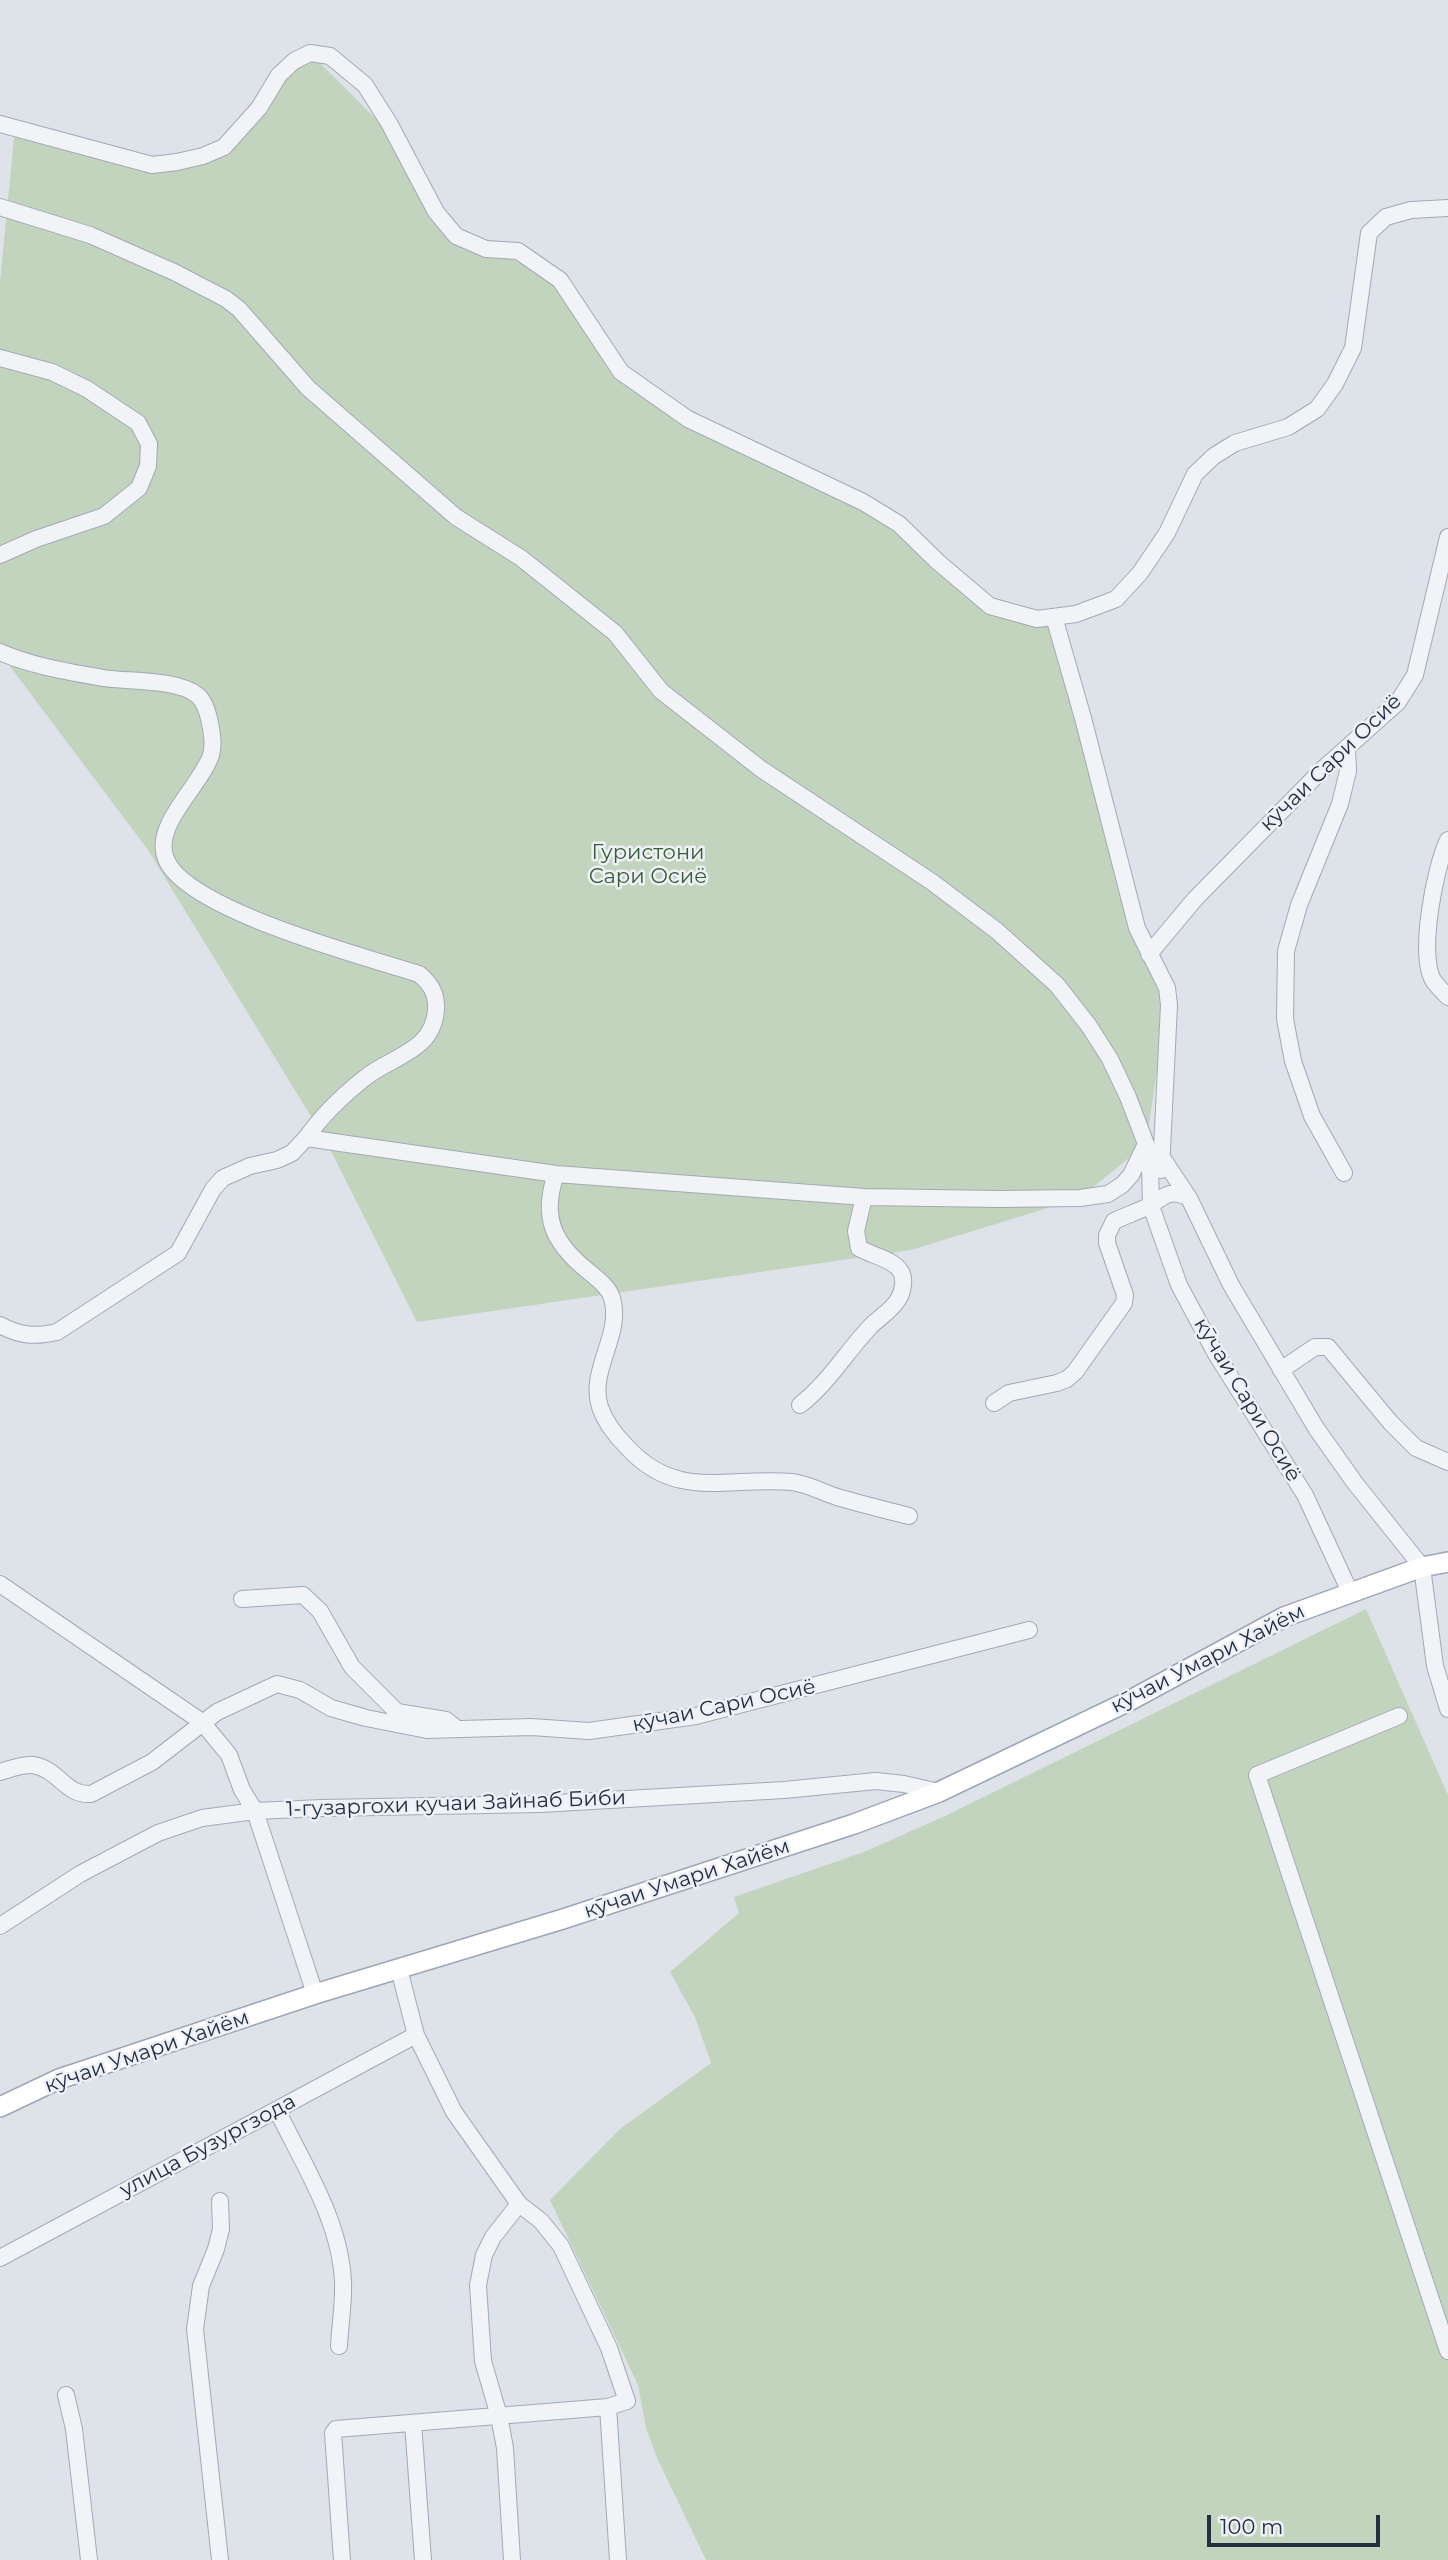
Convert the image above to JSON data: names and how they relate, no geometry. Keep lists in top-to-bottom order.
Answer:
{
  "streets": {
    "main road": ["кӯчаи Умари Хайём"],
    "street": ["кӯчаи Сари Осиё", "1-гузаргохи кучаи Зайнаб Биби", "улица Бузургзода"]
  },
  "crossings": [
    ["кӯчаи Сари Осиё", "кӯчаи Умари Хайём"],
    ["кӯчаи Умари Хайём", "1-гузаргохи кучаи Зайнаб Биби"]
  ],
  "parks": ["Гуристони Сари Осиё"],
  "scale_bar": "100 m"
}
